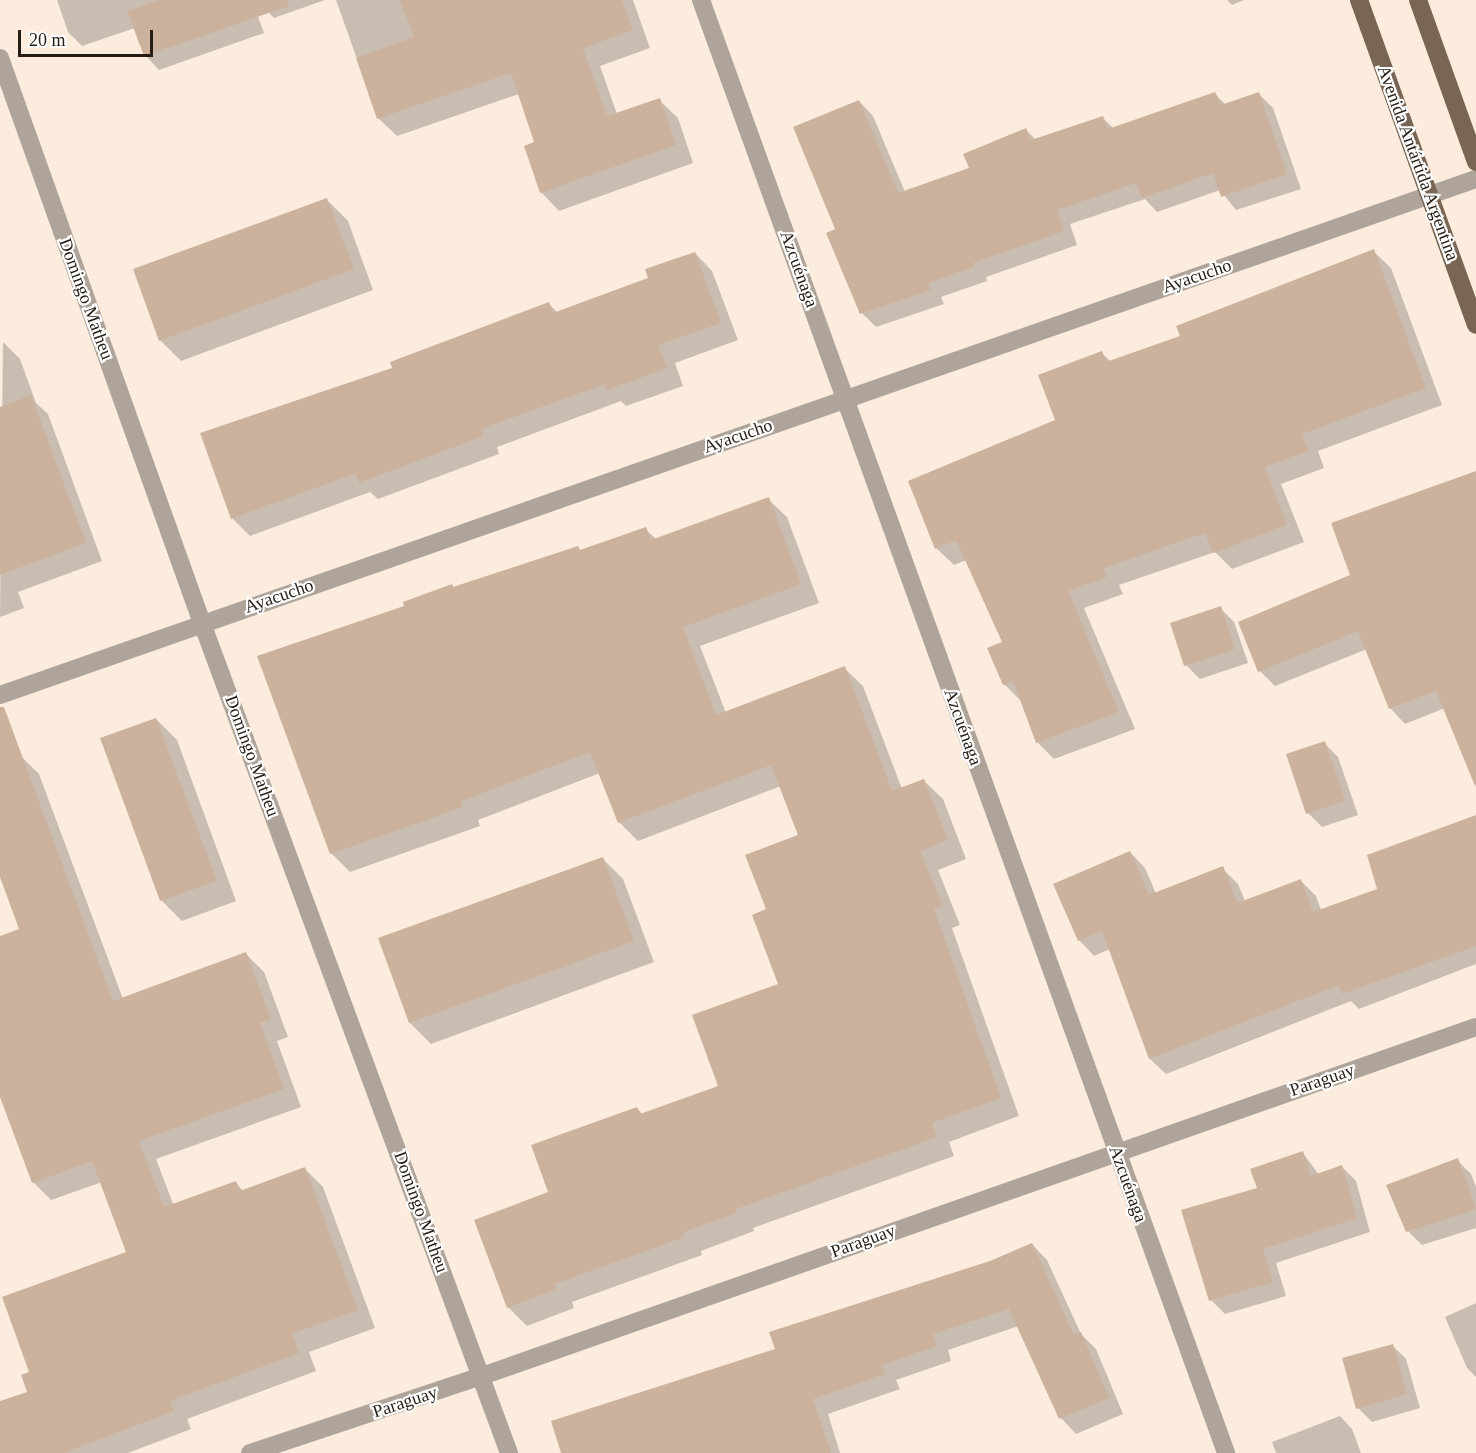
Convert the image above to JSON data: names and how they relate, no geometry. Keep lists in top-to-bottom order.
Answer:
{
  "streets": {
    "main road": ["Avenida Antártida Argentina"],
    "street": [
      "Azcuénaga",
      "Ayacucho",
      "Domingo Matheu",
      "Paraguay"
    ]
  },
  "crossings": [
    ["Avenida Antártida Argentina", "Ayacucho"],
    ["Azcuénaga", "Ayacucho"],
    ["Azcuénaga", "Paraguay"],
    ["Ayacucho", "Domingo Matheu"],
    ["Domingo Matheu", "Paraguay"]
  ],
  "scale_bar": "20 m"
}
